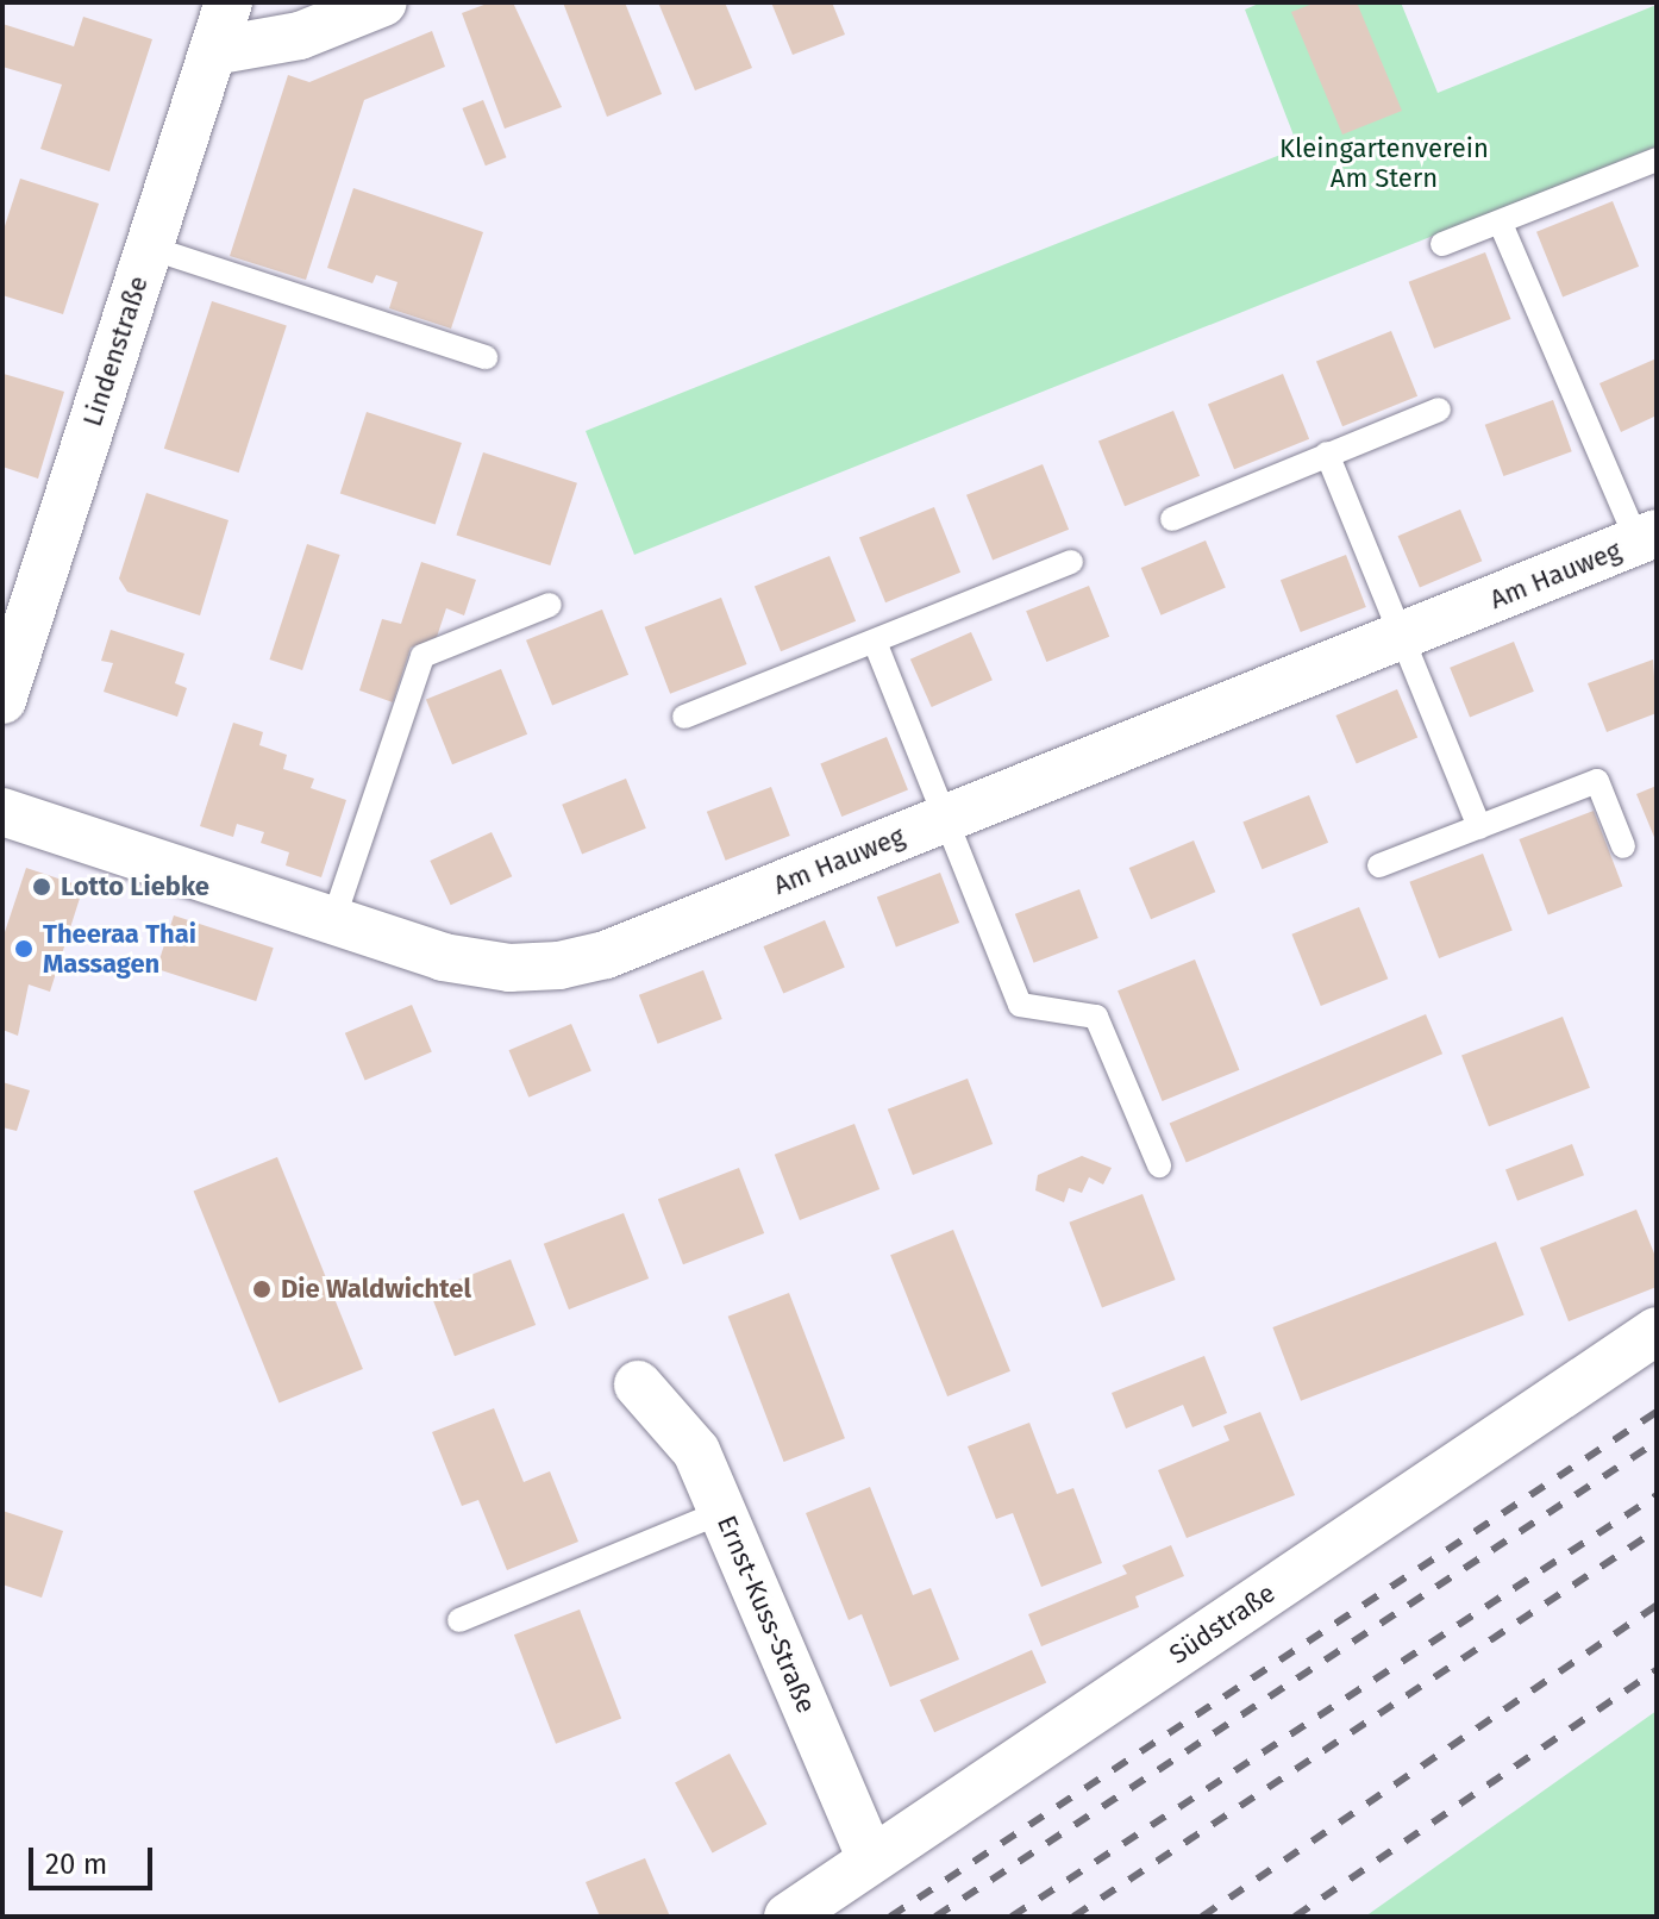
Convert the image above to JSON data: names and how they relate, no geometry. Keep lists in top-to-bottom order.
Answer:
{
  "streets": {
    "street": [
      "Lindenstraße",
      "Am Hauweg",
      "Ernst-Kuss-Straße",
      "Südstraße"
    ]
  },
  "crossings": [
    ["Ernst-Kuss-Straße", "Südstraße"]
  ],
  "parks": ["Kleingartenverein Am Stern"],
  "places": ["Lotto Liebke", "Theeraa Thai Massagen", "Die Waldwichtel"],
  "scale_bar": "20 m"
}
